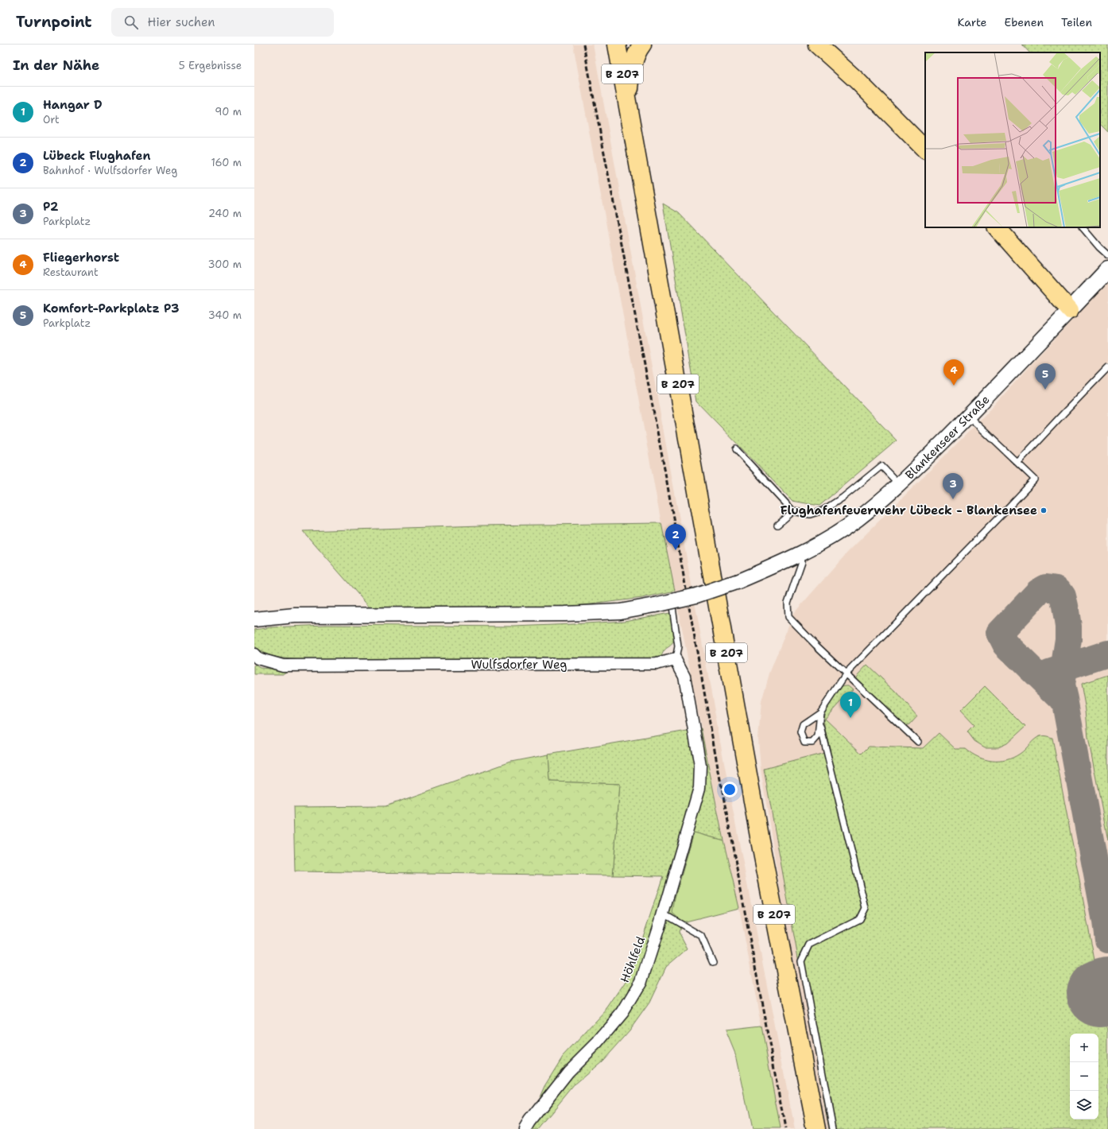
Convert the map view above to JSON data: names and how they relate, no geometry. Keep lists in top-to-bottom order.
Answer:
{
  "streets": {
    "main road": ["B 207", "Blankenseer Straße"],
    "street": ["Wulfsdorfer Weg", "Höhlfeld"]
  },
  "crossings": [
    ["Wulfsdorfer Weg", "Höhlfeld"]
  ],
  "places": ["Flughafenfeuerwehr Lübeck - Blankensee"],
  "page": {
    "header": "Turnpoint",
    "search": "Hier suchen",
    "nav": ["Karte", "Ebenen", "Teilen"],
    "heading": ["In der Nähe", "5 Ergebnisse"],
    "list": [
      {
        "mark": "1",
        "name": "Hangar D",
        "note": "Ort",
        "value": "90 m"
      },
      {
        "mark": "2",
        "name": "Lübeck Flughafen",
        "note": "Bahnhof · Wulfsdorfer Weg",
        "value": "160 m"
      },
      {
        "mark": "3",
        "name": "P2",
        "note": "Parkplatz",
        "value": "240 m"
      },
      {
        "mark": "4",
        "name": "Fliegerhorst",
        "note": "Restaurant",
        "value": "300 m"
      },
      {
        "mark": "5",
        "name": "Komfort-Parkplatz P3",
        "note": "Parkplatz",
        "value": "340 m"
      }
    ],
    "pins": [
      "4",
      "5",
      "3",
      "2",
      "1"
    ],
    "map_buttons": ["+", "−"]
  }
}
